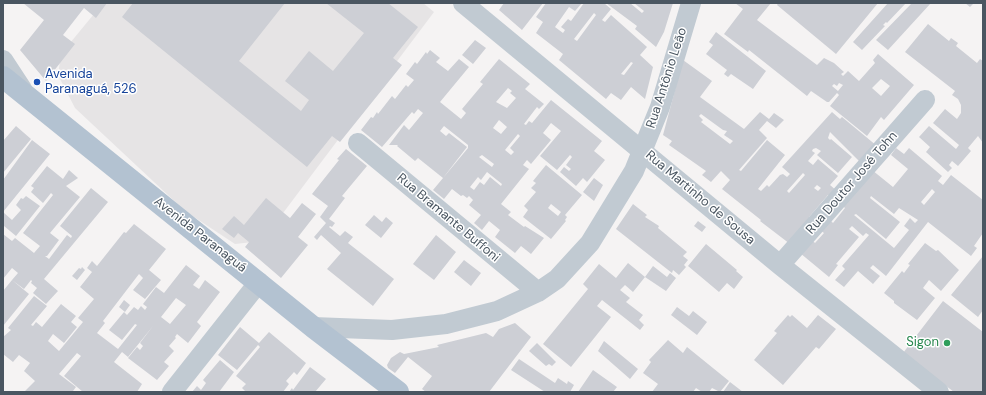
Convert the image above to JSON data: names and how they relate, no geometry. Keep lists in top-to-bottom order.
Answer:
{
  "streets": {
    "main road": ["Avenida Paranaguá"],
    "street": [
      "Rua Antônio Leão",
      "Rua Doutor José Tohn",
      "Rua Martinho de Sousa",
      "Rua Bramante Buffoni"
    ]
  },
  "crossings": [
    ["Rua Antônio Leão", "Rua Martinho de Sousa"],
    ["Rua Antônio Leão", "Rua Bramante Buffoni"],
    ["Rua Antônio Leão", "Avenida Paranaguá"],
    ["Rua Doutor José Tohn", "Rua Martinho de Sousa"]
  ],
  "places": ["Avenida Paranaguá, 526", "Sigon"]
}
